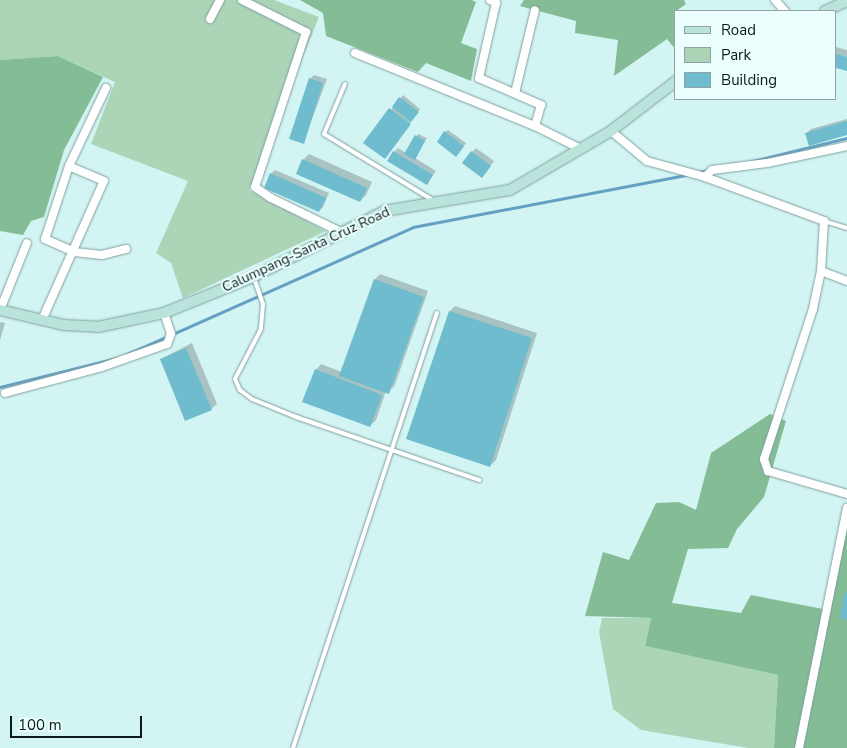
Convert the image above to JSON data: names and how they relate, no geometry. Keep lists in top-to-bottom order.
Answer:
{
  "streets": {
    "main road": ["Calumpang-Santa Cruz Road"]
  },
  "legend": ["Road", "Park", "Building"],
  "scale_bar": "100 m"
}
